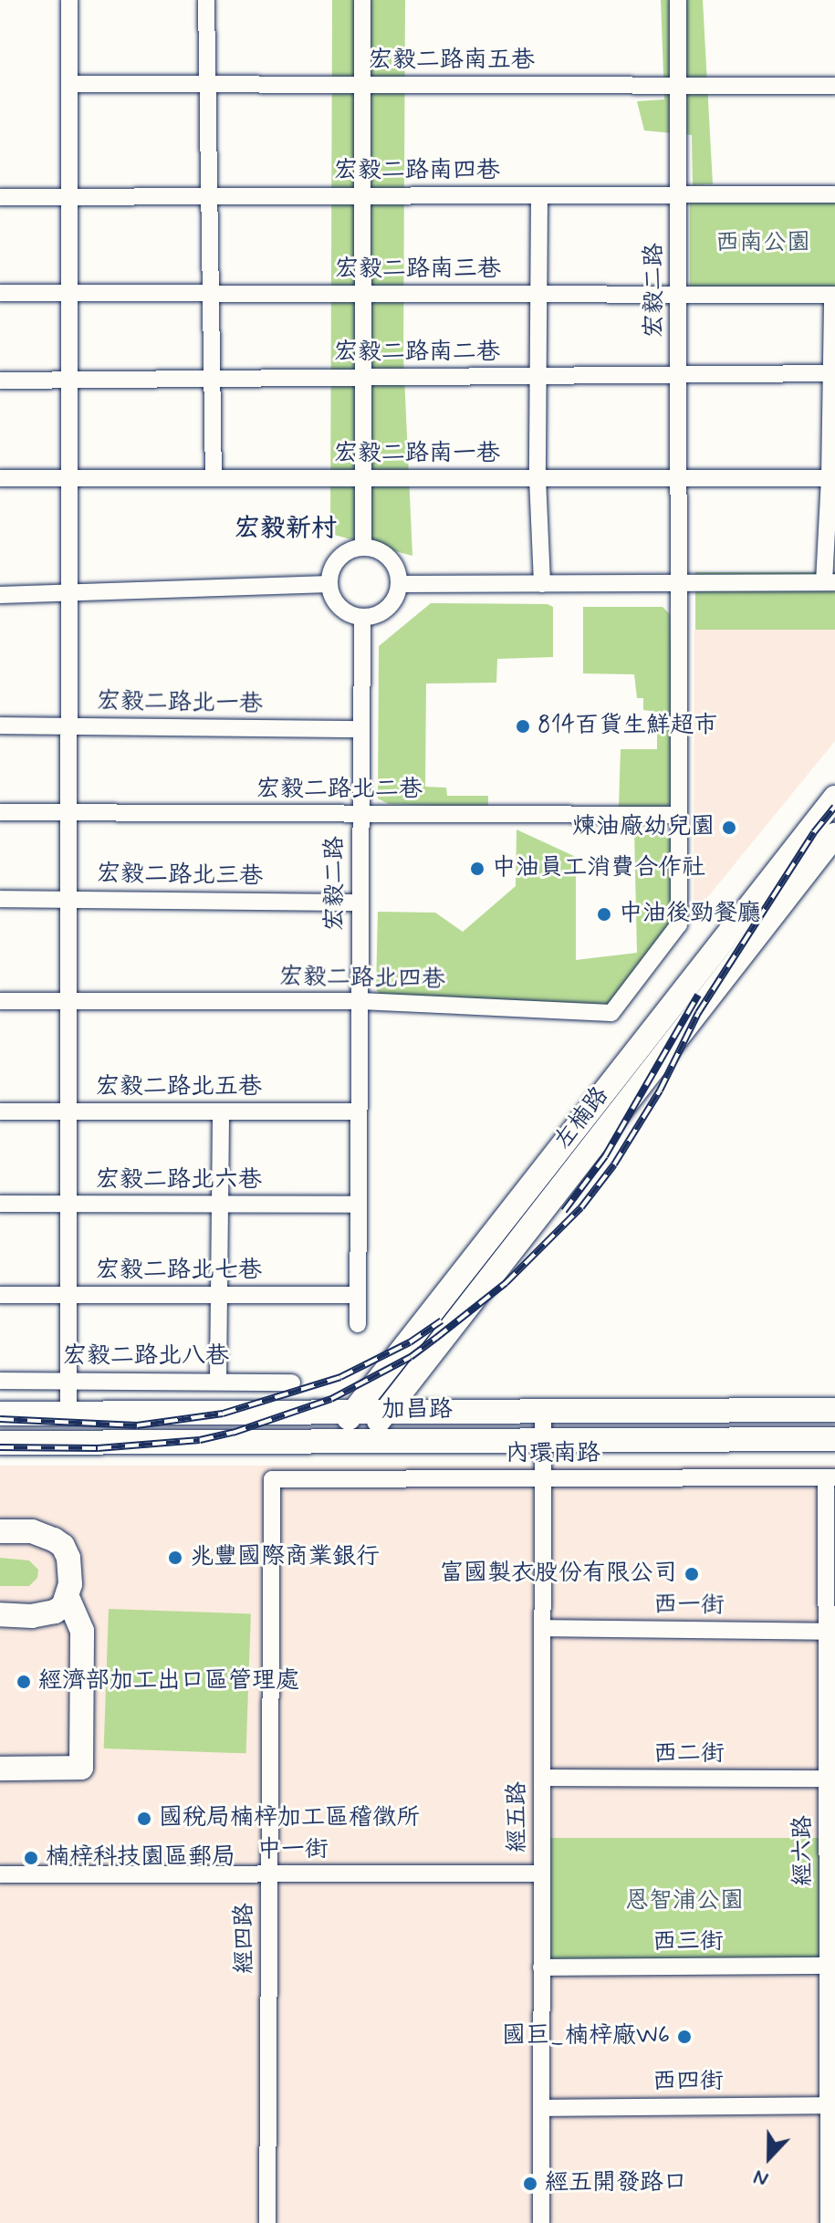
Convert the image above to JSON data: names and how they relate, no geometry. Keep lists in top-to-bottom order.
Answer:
{
  "streets": {
    "street": [
      "宏毅二路南五巷",
      "宏毅二路南四巷",
      "宏毅二路南三巷",
      "宏毅二路",
      "宏毅二路南二巷",
      "宏毅二路南一巷",
      "宏毅二路北一巷",
      "宏毅二路北二巷",
      "宏毅二路北三巷",
      "宏毅二路北四巷",
      "宏毅二路北五巷",
      "左楠路",
      "宏毅二路北六巷",
      "宏毅二路北七巷",
      "宏毅二路北八巷",
      "加昌路",
      "內環南路",
      "西一街",
      "西二街",
      "經五路",
      "中一街",
      "經六路",
      "經四路",
      "西三街",
      "西四街"
    ]
  },
  "crossings": [
    ["宏毅二路南五巷", "宏毅二路"],
    ["宏毅二路南四巷", "宏毅二路"],
    ["宏毅二路南三巷", "宏毅二路"],
    ["宏毅二路", "宏毅二路南二巷"],
    ["宏毅二路", "宏毅二路南一巷"],
    ["宏毅二路", "宏毅二路北一巷"],
    ["宏毅二路", "宏毅二路北二巷"],
    ["宏毅二路", "宏毅二路北三巷"],
    ["宏毅二路", "宏毅二路北四巷"],
    ["宏毅二路", "宏毅二路北五巷"],
    ["宏毅二路", "宏毅二路北六巷"],
    ["宏毅二路", "宏毅二路北七巷"],
    ["左楠路", "加昌路"],
    ["加昌路", "經五路"],
    ["內環南路", "經五路"],
    ["內環南路", "經六路"],
    ["內環南路", "經四路"],
    ["西一街", "經五路"],
    ["西一街", "經六路"],
    ["西二街", "經五路"],
    ["西二街", "經六路"],
    ["經五路", "中一街"],
    ["經五路", "西三街"],
    ["經五路", "西四街"],
    ["中一街", "經四路"],
    ["經六路", "西三街"],
    ["經六路", "西四街"]
  ],
  "districts": ["宏毅新村"],
  "parks": ["西南公園", "恩智浦公園"],
  "places": [
    "814百貨生鮮超市",
    "煉油廠幼兒園",
    "中油員工消費合作社",
    "中油後勁餐廳",
    "兆豐國際商業銀行",
    "富國製衣股份有限公司",
    "經濟部加工出口區管理處",
    "國稅局楠梓加工區稽徵所",
    "楠梓科技園區郵局",
    "國巨_楠梓廠W6",
    "經五開發路口"
  ],
  "north": "bottom"
}
